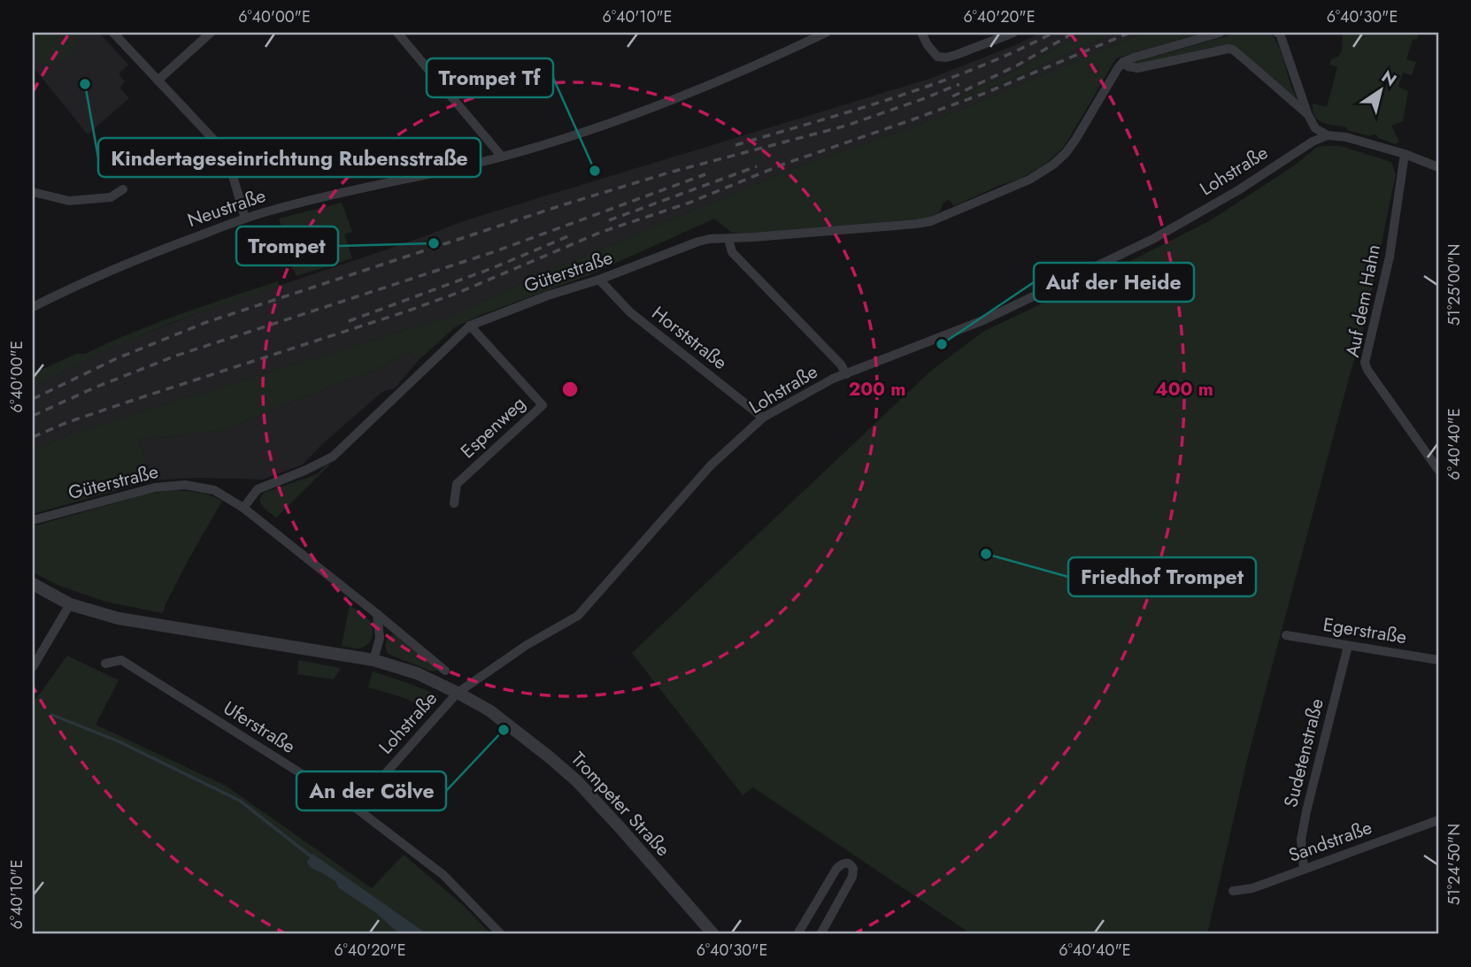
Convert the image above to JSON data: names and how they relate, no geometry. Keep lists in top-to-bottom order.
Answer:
{
  "streets": {
    "street": [
      "Lohstraße",
      "Neustraße",
      "Güterstraße",
      "Auf dem Hahn",
      "Horststraße",
      "Espenweg",
      "Egerstraße",
      "Uferstraße",
      "Sudetenstraße",
      "Trompeter Straße",
      "Sandstraße"
    ]
  },
  "crossings": [
    ["Lohstraße", "Horststraße"],
    ["Lohstraße", "Uferstraße"],
    ["Lohstraße", "Trompeter Straße"],
    ["Güterstraße", "Horststraße"],
    ["Güterstraße", "Espenweg"],
    ["Egerstraße", "Sudetenstraße"],
    ["Sudetenstraße", "Sandstraße"]
  ],
  "places": [
    "Kindertageseinrichtung Rubensstraße",
    "Trompet Tf",
    "Trompet",
    "Auf der Heide",
    "Friedhof Trompet",
    "An der Cölve"
  ],
  "north": "top right",
  "coordinates": [
    "6°40'00\"E",
    "6°40'10\"E",
    "6°40'20\"E",
    "6°40'30\"E",
    "51°25'00\"N",
    "6°40'40\"E",
    "51°24'50\"N"
  ],
  "rings": ["200 m", "400 m"]
}
